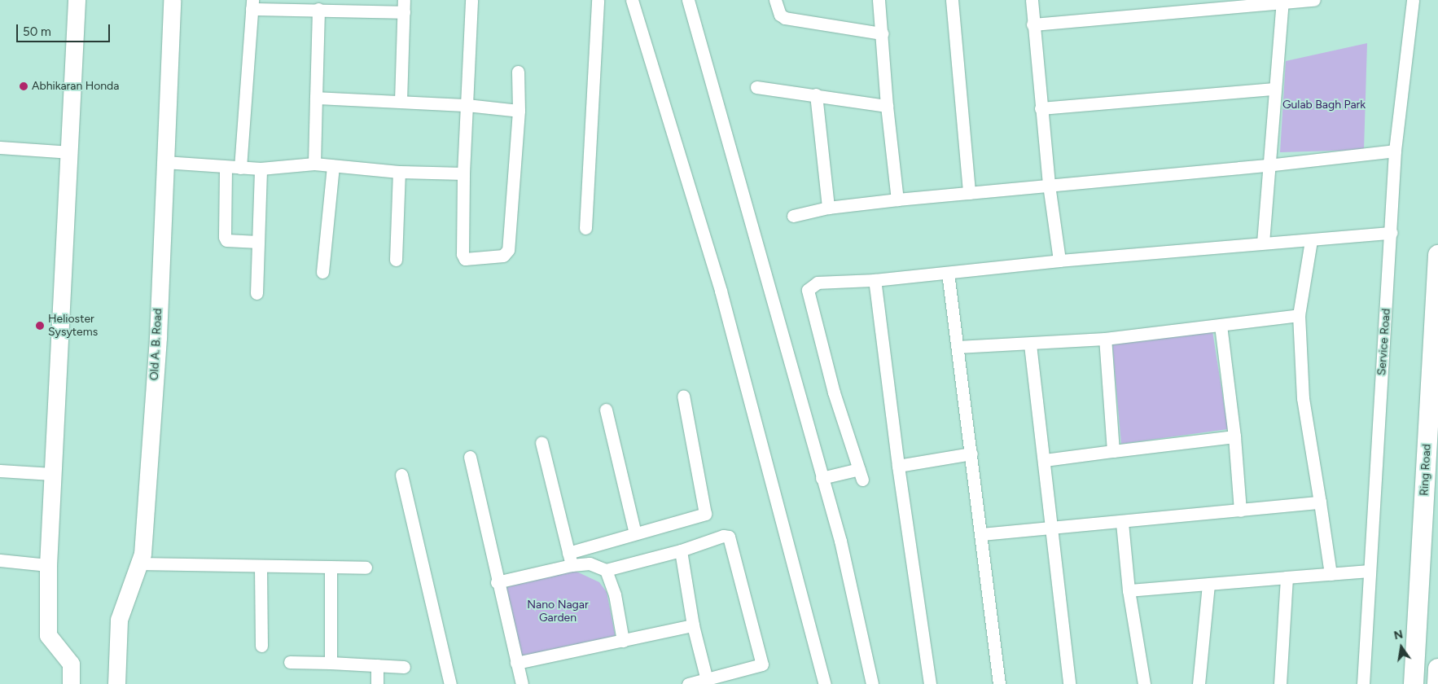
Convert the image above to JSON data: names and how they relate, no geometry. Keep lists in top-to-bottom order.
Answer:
{
  "streets": {
    "main road": ["Old A. B. Road", "Ring Road"],
    "street": ["Service Road"]
  },
  "parks": ["Gulab Bagh Park", "Nano Nagar Garden"],
  "places": ["Abhikaran Honda", "Helioster Sysytems"],
  "scale_bar": "50 m",
  "north": "top"
}
